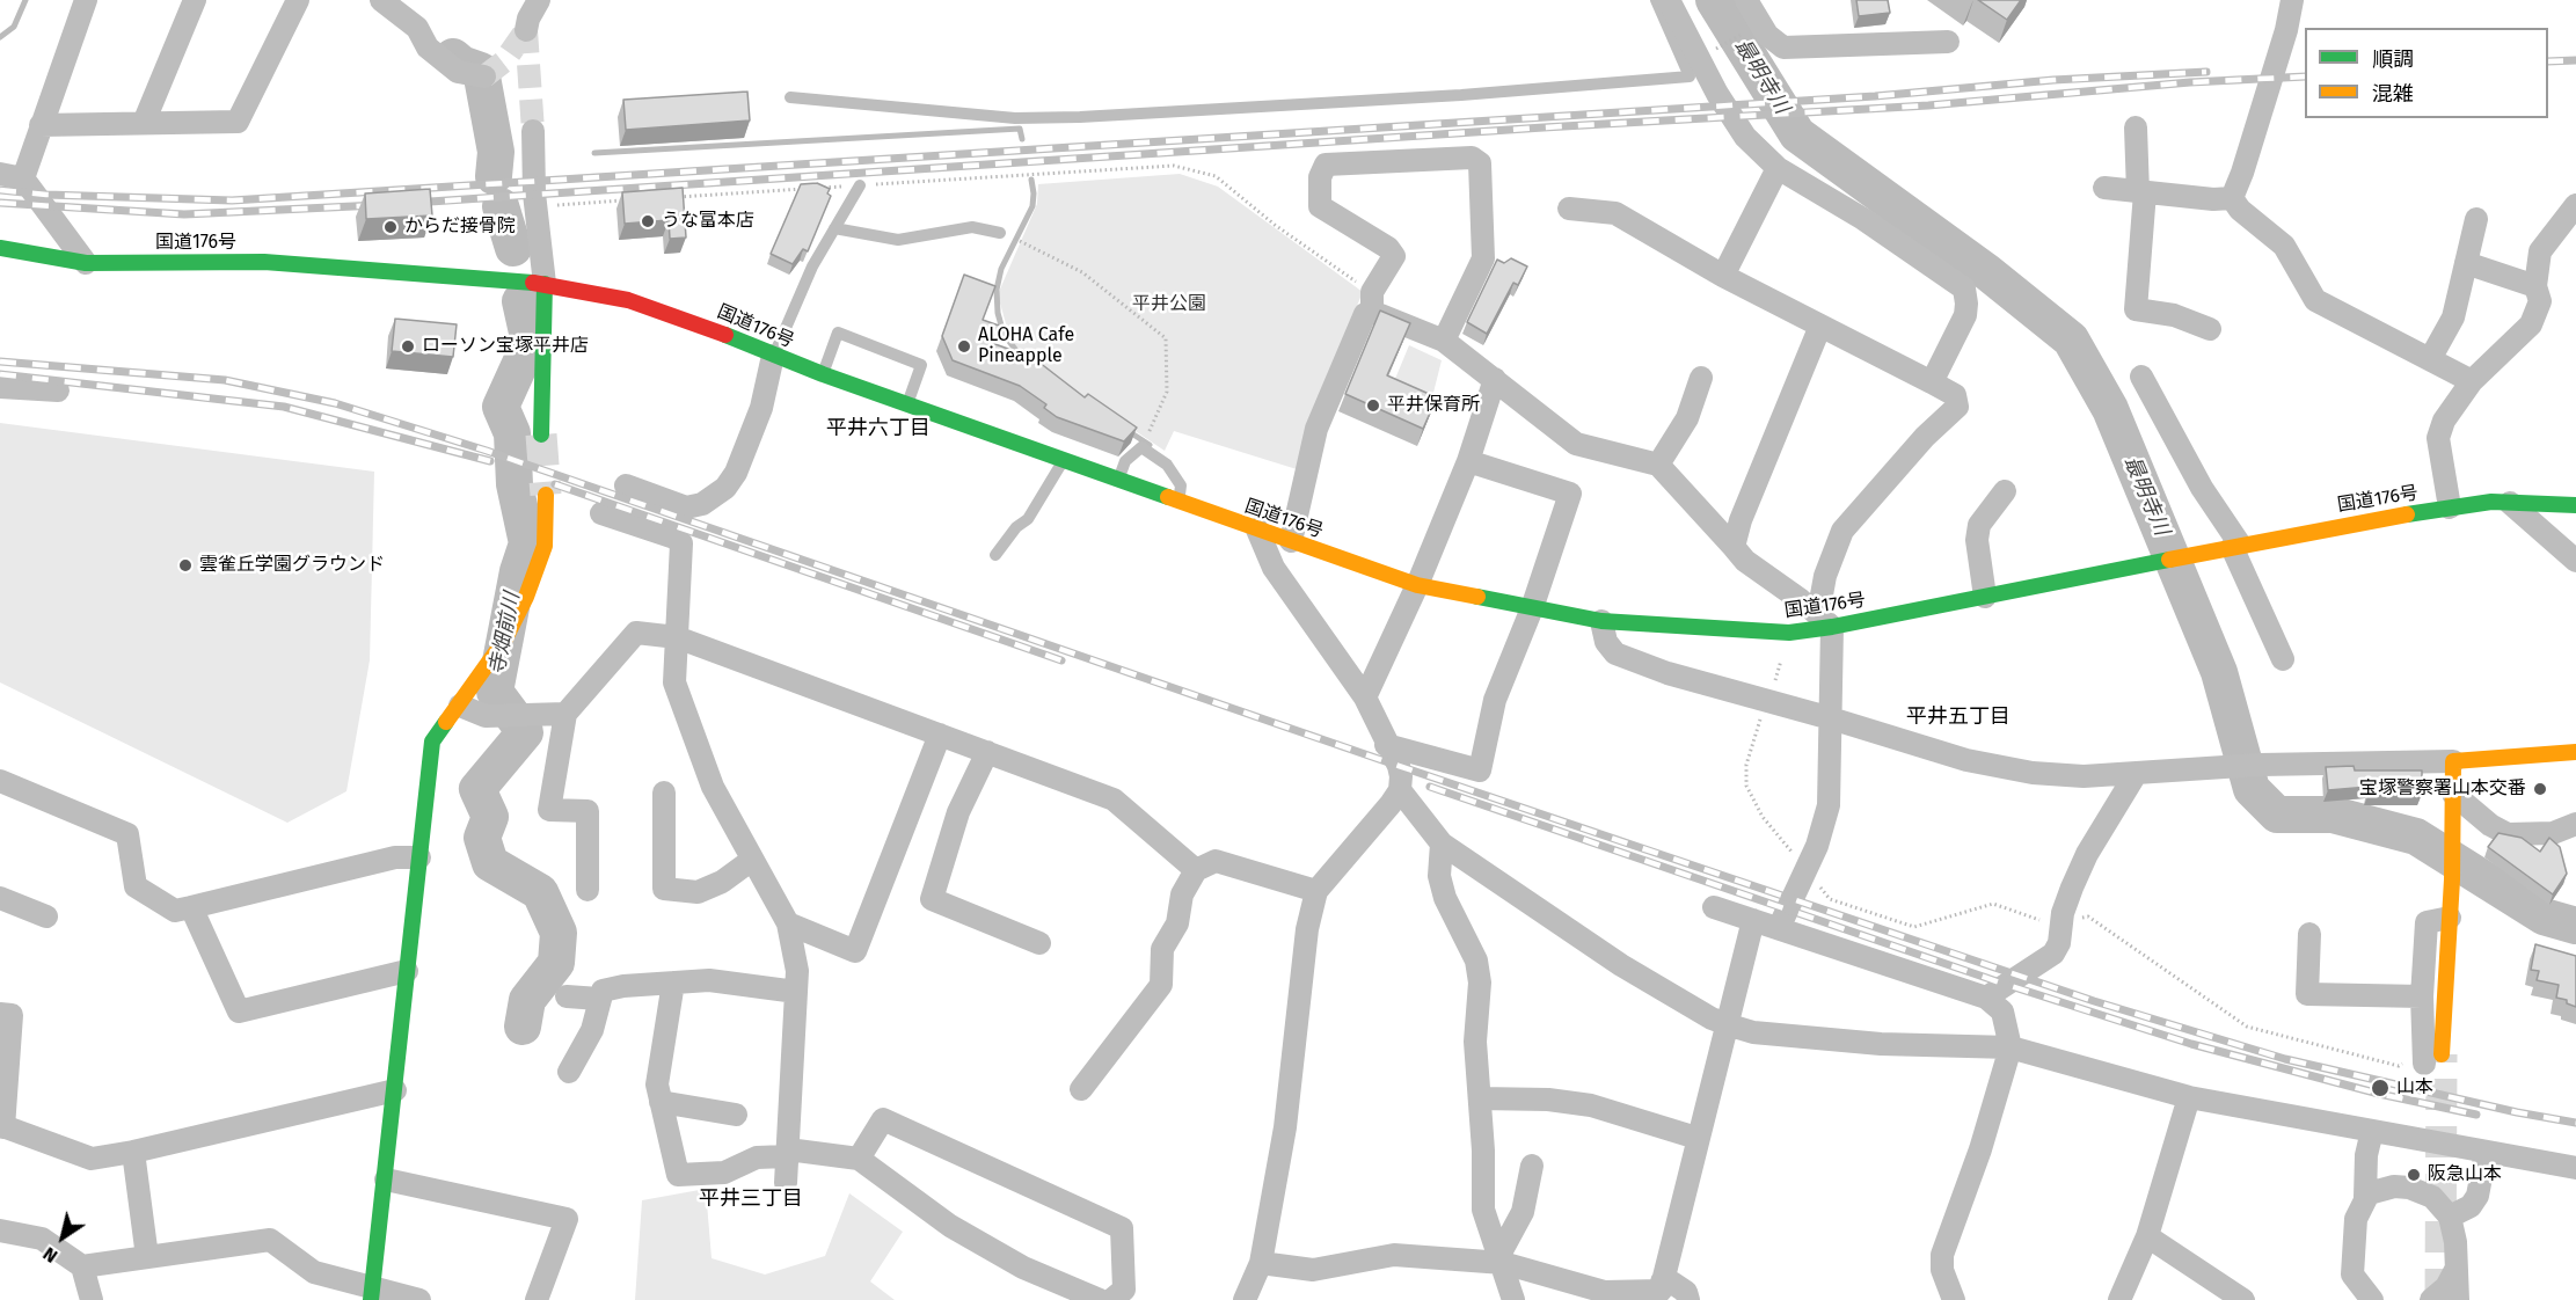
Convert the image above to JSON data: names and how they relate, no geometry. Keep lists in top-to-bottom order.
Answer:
{
  "streets": {
    "main road": ["国道176号"]
  },
  "districts": ["平井六丁目", "平井五丁目", "平井三丁目"],
  "water": ["最明寺川", "寺畑前川"],
  "parks": ["平井公園"],
  "places": [
    "うな富本店",
    "からだ接骨院",
    "ローソン宝塚平井店",
    "ALOHA Cafe Pineapple",
    "平井保育所",
    "雲雀丘学園グラウンド",
    "宝塚警察署山本交番",
    "山本",
    "阪急山本"
  ],
  "legend": ["順調", "混雑"],
  "north": "bottom left"
}
